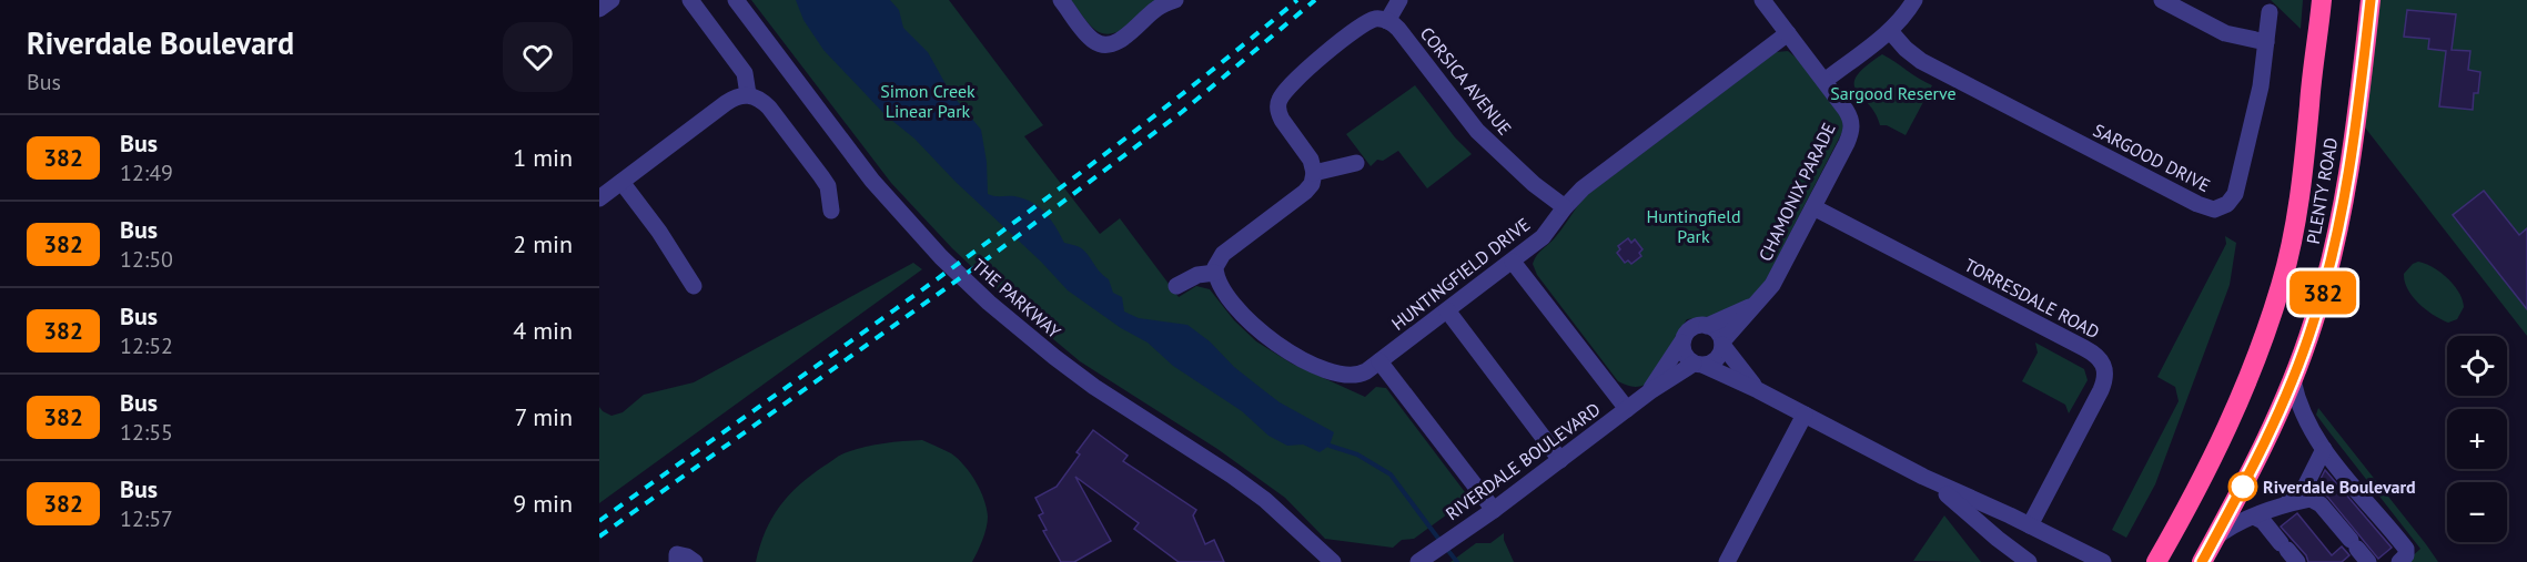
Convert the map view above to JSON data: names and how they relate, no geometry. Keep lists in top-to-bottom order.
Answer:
{
  "streets": {
    "highway": ["PLENTY ROAD"],
    "street": [
      "CORSICA AVENUE",
      "SARGOOD DRIVE",
      "CHAMONIX PARADE",
      "HUNTINGFIELD DRIVE",
      "THE PARKWAY",
      "TORRESDALE ROAD",
      "RIVERDALE BOULEVARD"
    ]
  },
  "crossings": [
    ["CORSICA AVENUE", "HUNTINGFIELD DRIVE"],
    ["CHAMONIX PARADE", "HUNTINGFIELD DRIVE"],
    ["CHAMONIX PARADE", "TORRESDALE ROAD"],
    ["CHAMONIX PARADE", "RIVERDALE BOULEVARD"]
  ],
  "parks": ["Simon Creek Linear Park", "Sargood Reserve", "Huntingfield Park"],
  "places": ["Riverdale Boulevard"],
  "lines": ["bus line 382"],
  "page": {
    "heading": ["Riverdale Boulevard", "Bus"],
    "on_map": "382",
    "list": [
      {
        "mark": "382",
        "name": "Bus",
        "note": "12:49",
        "value": "1 min"
      },
      {
        "mark": "382",
        "name": "Bus",
        "note": "12:50",
        "value": "2 min"
      },
      {
        "mark": "382",
        "name": "Bus",
        "note": "12:52",
        "value": "4 min"
      },
      {
        "mark": "382",
        "name": "Bus",
        "note": "12:55",
        "value": "7 min"
      },
      {
        "mark": "382",
        "name": "Bus",
        "note": "12:57",
        "value": "9 min"
      }
    ],
    "map_buttons": ["+", "−"]
  }
}
